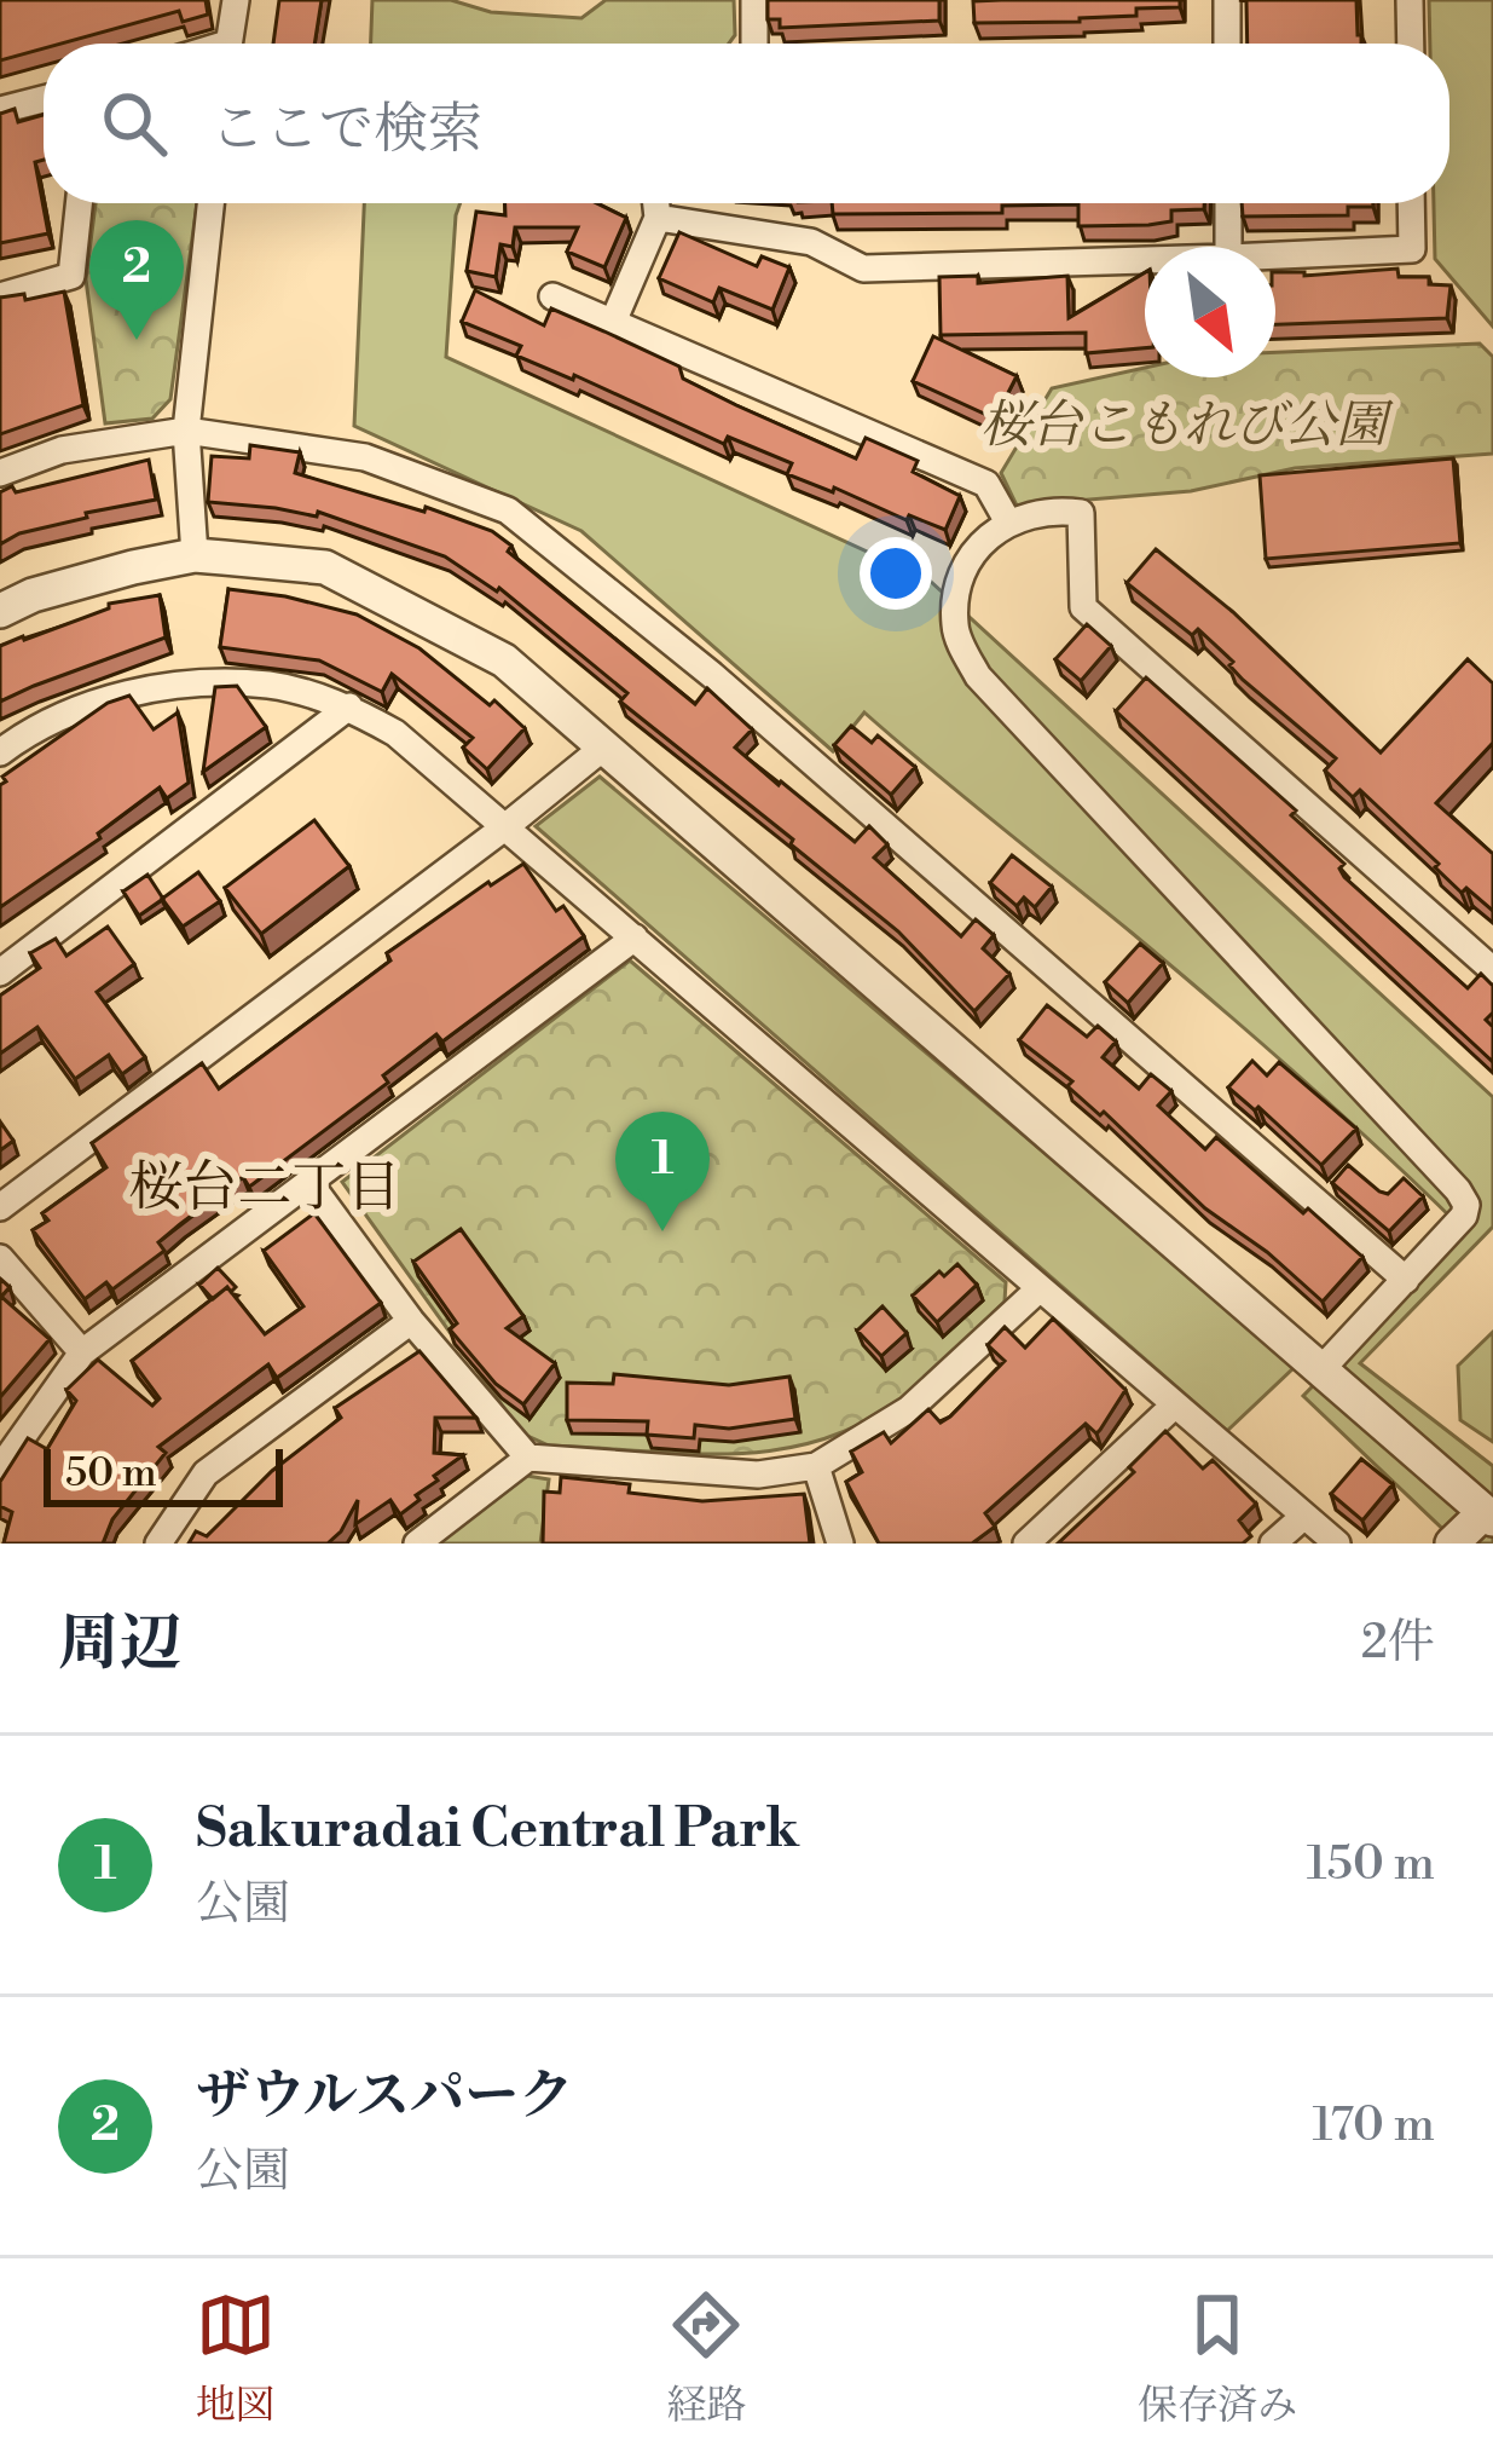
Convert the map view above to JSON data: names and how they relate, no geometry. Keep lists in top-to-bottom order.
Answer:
{
  "districts": ["桜台二丁目"],
  "parks": ["桜台こもれび公園"],
  "scale_bar": "50 m",
  "north": "bottom right",
  "page": {
    "search": "ここで検索",
    "pins": ["2", "1"],
    "scale": "50 m",
    "heading": ["周辺", "2件"],
    "list": [
      {
        "mark": "1",
        "name": "Sakuradai Central Park",
        "note": "公園",
        "value": "150 m"
      },
      {
        "mark": "2",
        "name": "ザウルスパーク",
        "note": "公園",
        "value": "170 m"
      }
    ],
    "nav": ["地図", "経路", "保存済み"]
  }
}
